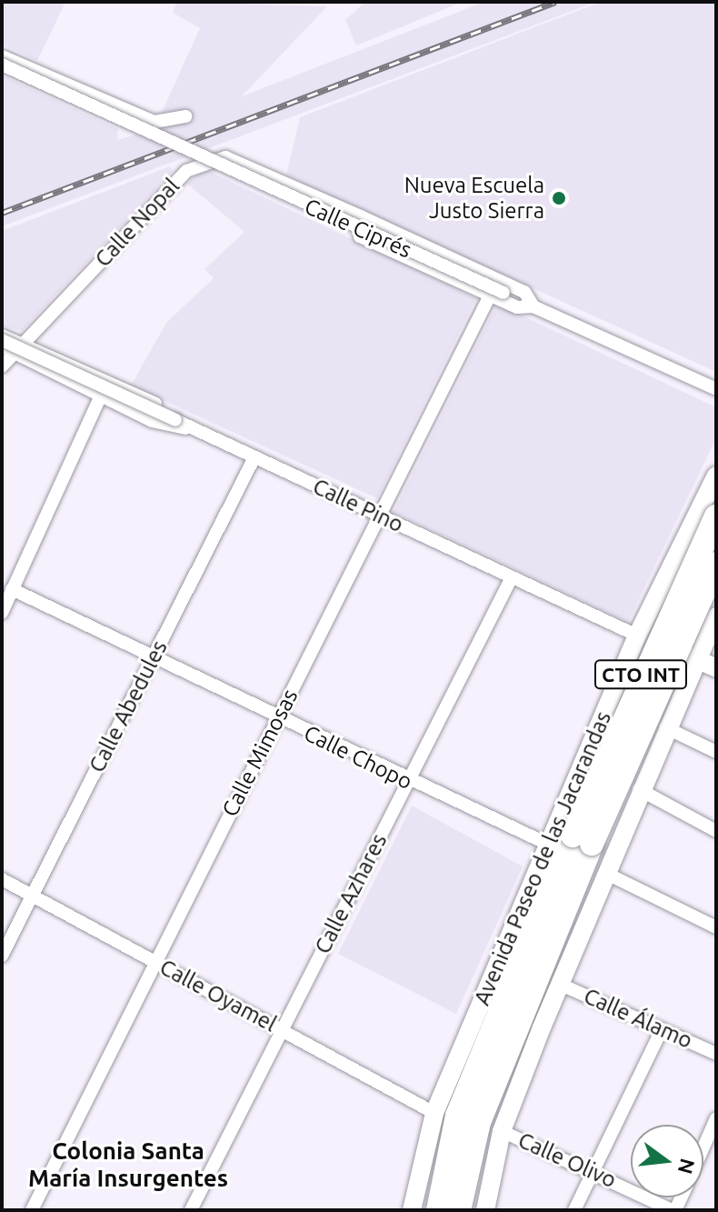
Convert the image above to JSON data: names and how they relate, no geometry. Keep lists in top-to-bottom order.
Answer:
{
  "streets": {
    "highway": ["CTO INT"],
    "main road": ["Calle Pino", "Avenida Paseo de las Jacarandas"],
    "street": [
      "Calle Nopal",
      "Calle Ciprés",
      "Calle Abedules",
      "Calle Mimosas",
      "Calle Chopo",
      "Calle Azhares",
      "Calle Oyamel",
      "Calle Álamo",
      "Calle Olivo"
    ]
  },
  "crossings": [
    ["Calle Nopal", "Calle Ciprés"],
    ["Calle Ciprés", "Calle Mimosas"],
    ["Calle Pino", "CTO INT"],
    ["Calle Pino", "Calle Abedules"],
    ["Calle Pino", "Calle Mimosas"],
    ["Calle Pino", "Avenida Paseo de las Jacarandas"],
    ["Calle Pino", "Calle Azhares"],
    ["CTO INT", "Calle Álamo"],
    ["CTO INT", "Calle Olivo"],
    ["Calle Abedules", "Calle Chopo"],
    ["Calle Abedules", "Calle Oyamel"],
    ["Calle Mimosas", "Calle Chopo"],
    ["Calle Mimosas", "Calle Oyamel"],
    ["Calle Chopo", "Avenida Paseo de las Jacarandas"],
    ["Calle Chopo", "Calle Azhares"],
    ["Avenida Paseo de las Jacarandas", "Calle Oyamel"],
    ["Calle Azhares", "Calle Oyamel"]
  ],
  "districts": ["Colonia Santa María Insurgentes"],
  "places": ["Nueva Escuela Justo Sierra"],
  "north": "right"
}
